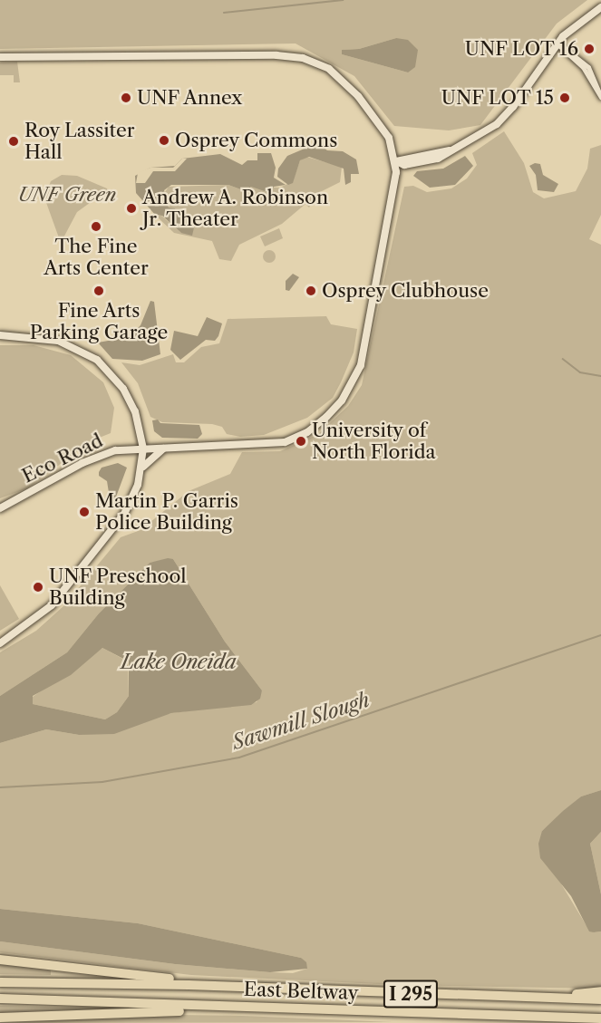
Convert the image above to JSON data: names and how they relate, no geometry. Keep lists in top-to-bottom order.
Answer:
{
  "streets": {
    "highway": ["East Beltway", "I 295"],
    "street": ["Eco Road"]
  },
  "crossings": [
    ["East Beltway", "I 295"]
  ],
  "water": ["Lake Oneida", "Sawmill Slough"],
  "parks": ["UNF Green"],
  "places": [
    "UNF LOT 16",
    "UNF Annex",
    "UNF LOT 15",
    "Osprey Commons",
    "Roy Lassiter Hall",
    "Andrew A. Robinson Jr. Theater",
    "The Fine Arts Center",
    "Fine Arts Parking Garage",
    "Osprey Clubhouse",
    "University of North Florida",
    "Martin P. Garris Police Building",
    "UNF Preschool Building"
  ]
}
